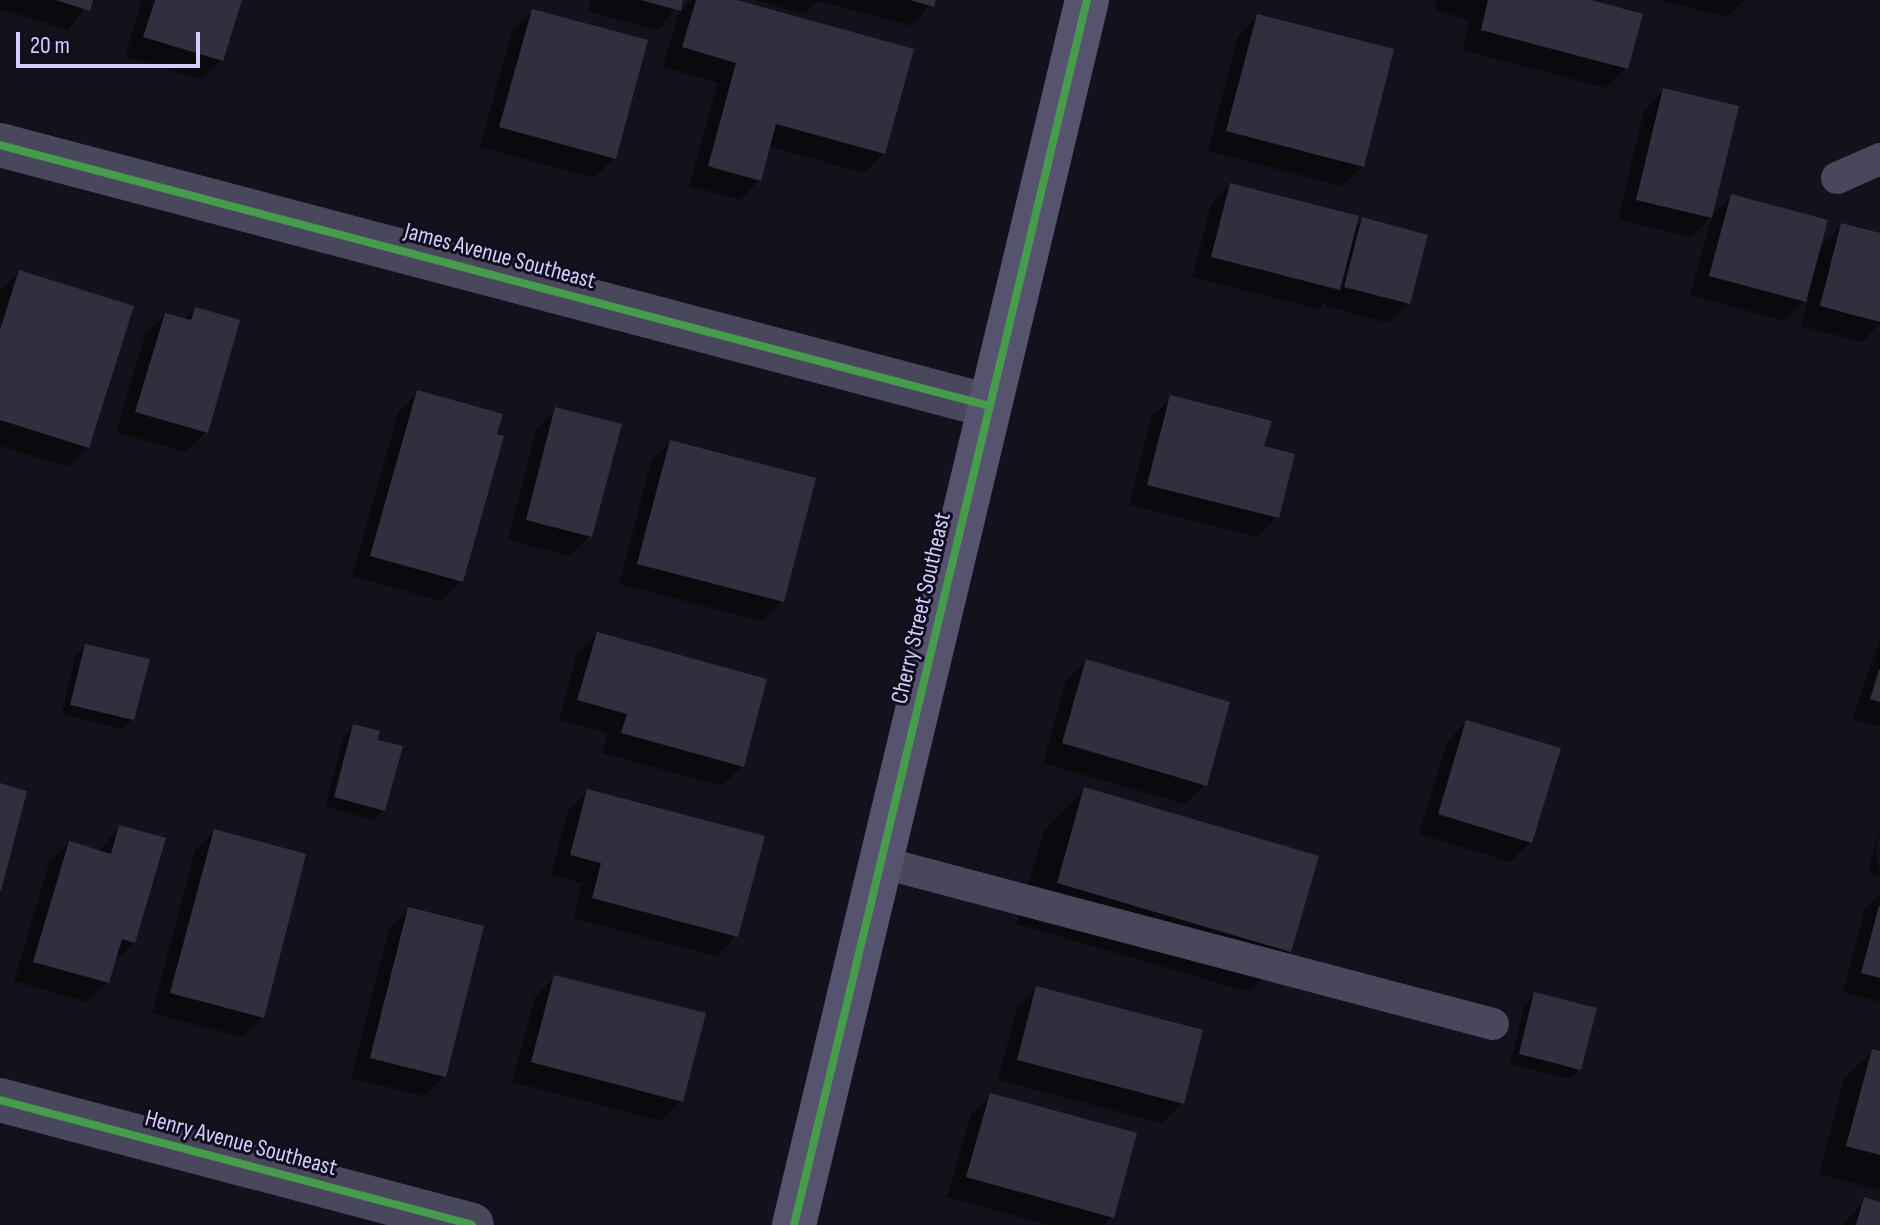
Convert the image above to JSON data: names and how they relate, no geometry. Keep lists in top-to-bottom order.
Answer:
{
  "streets": {
    "street": ["James Avenue Southeast", "Cherry Street Southeast", "Henry Avenue Southeast"]
  },
  "crossings": [
    ["James Avenue Southeast", "Cherry Street Southeast"]
  ],
  "scale_bar": "20 m"
}
